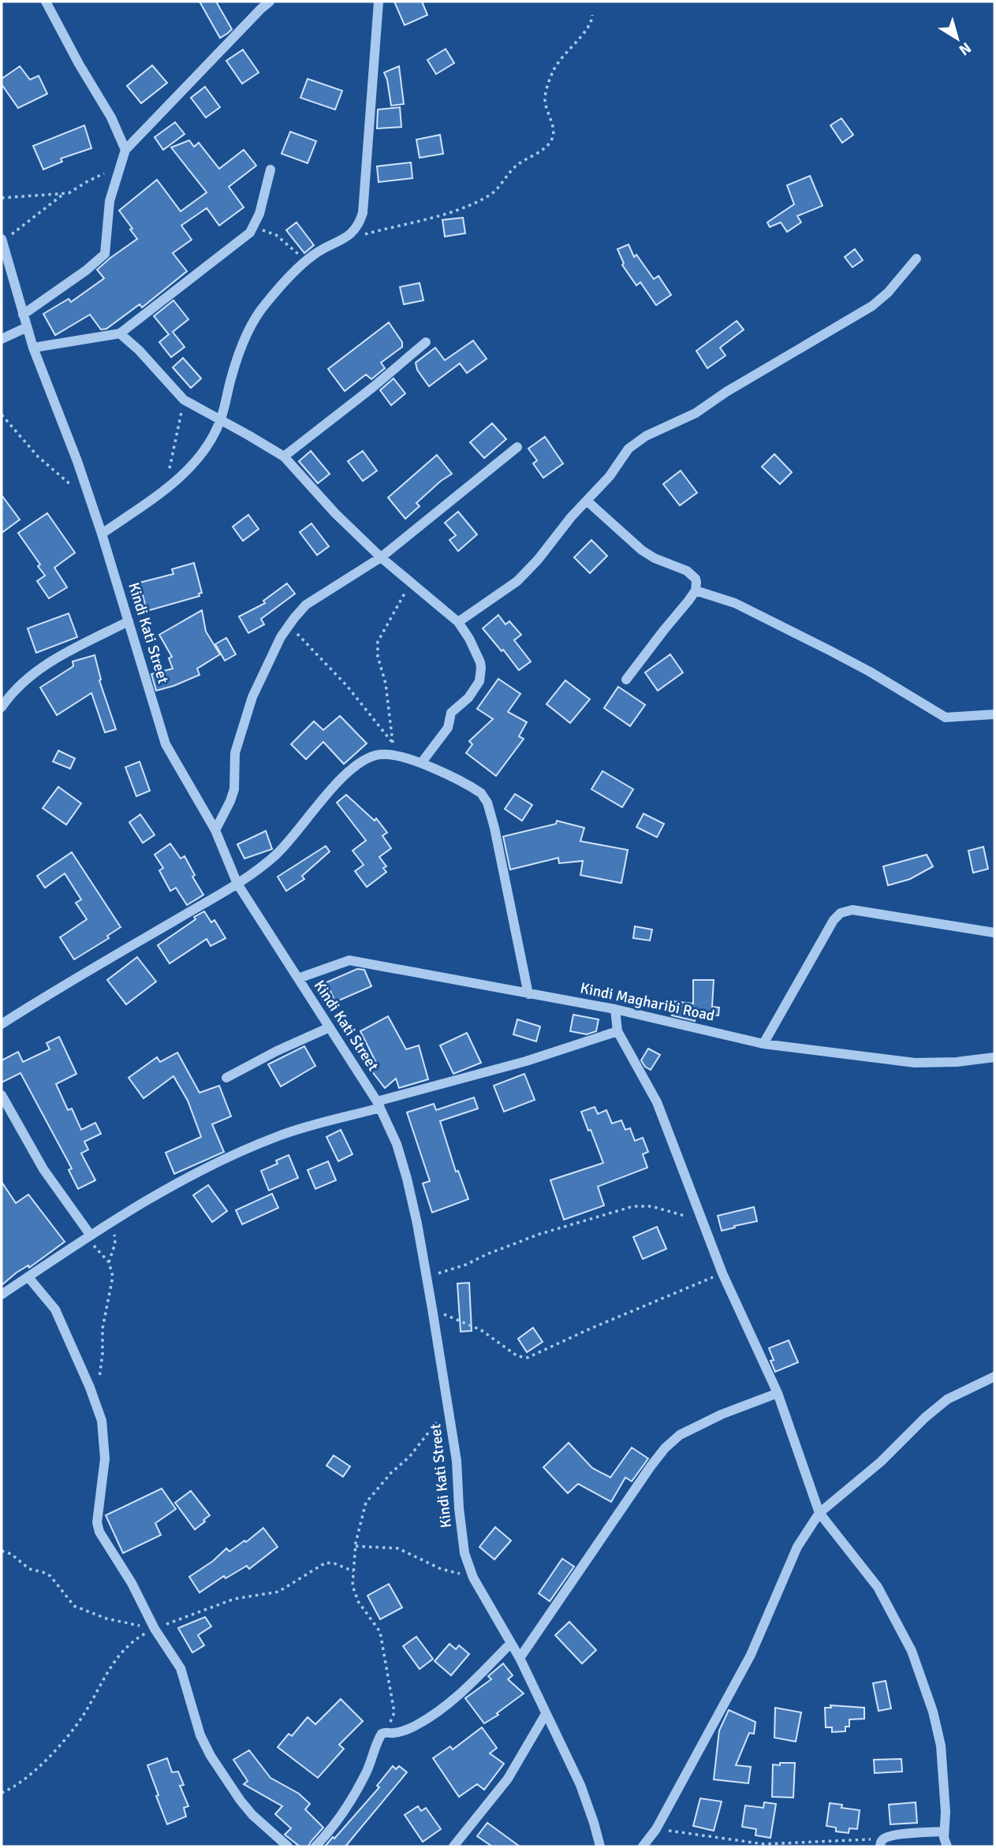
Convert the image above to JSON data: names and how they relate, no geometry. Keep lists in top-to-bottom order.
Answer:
{
  "streets": {
    "street": ["Kindi Kati Street", "Kindi Magharibi Road"]
  },
  "crossings": [
    ["Kindi Kati Street", "Kindi Magharibi Road"]
  ],
  "north": "bottom right"
}
